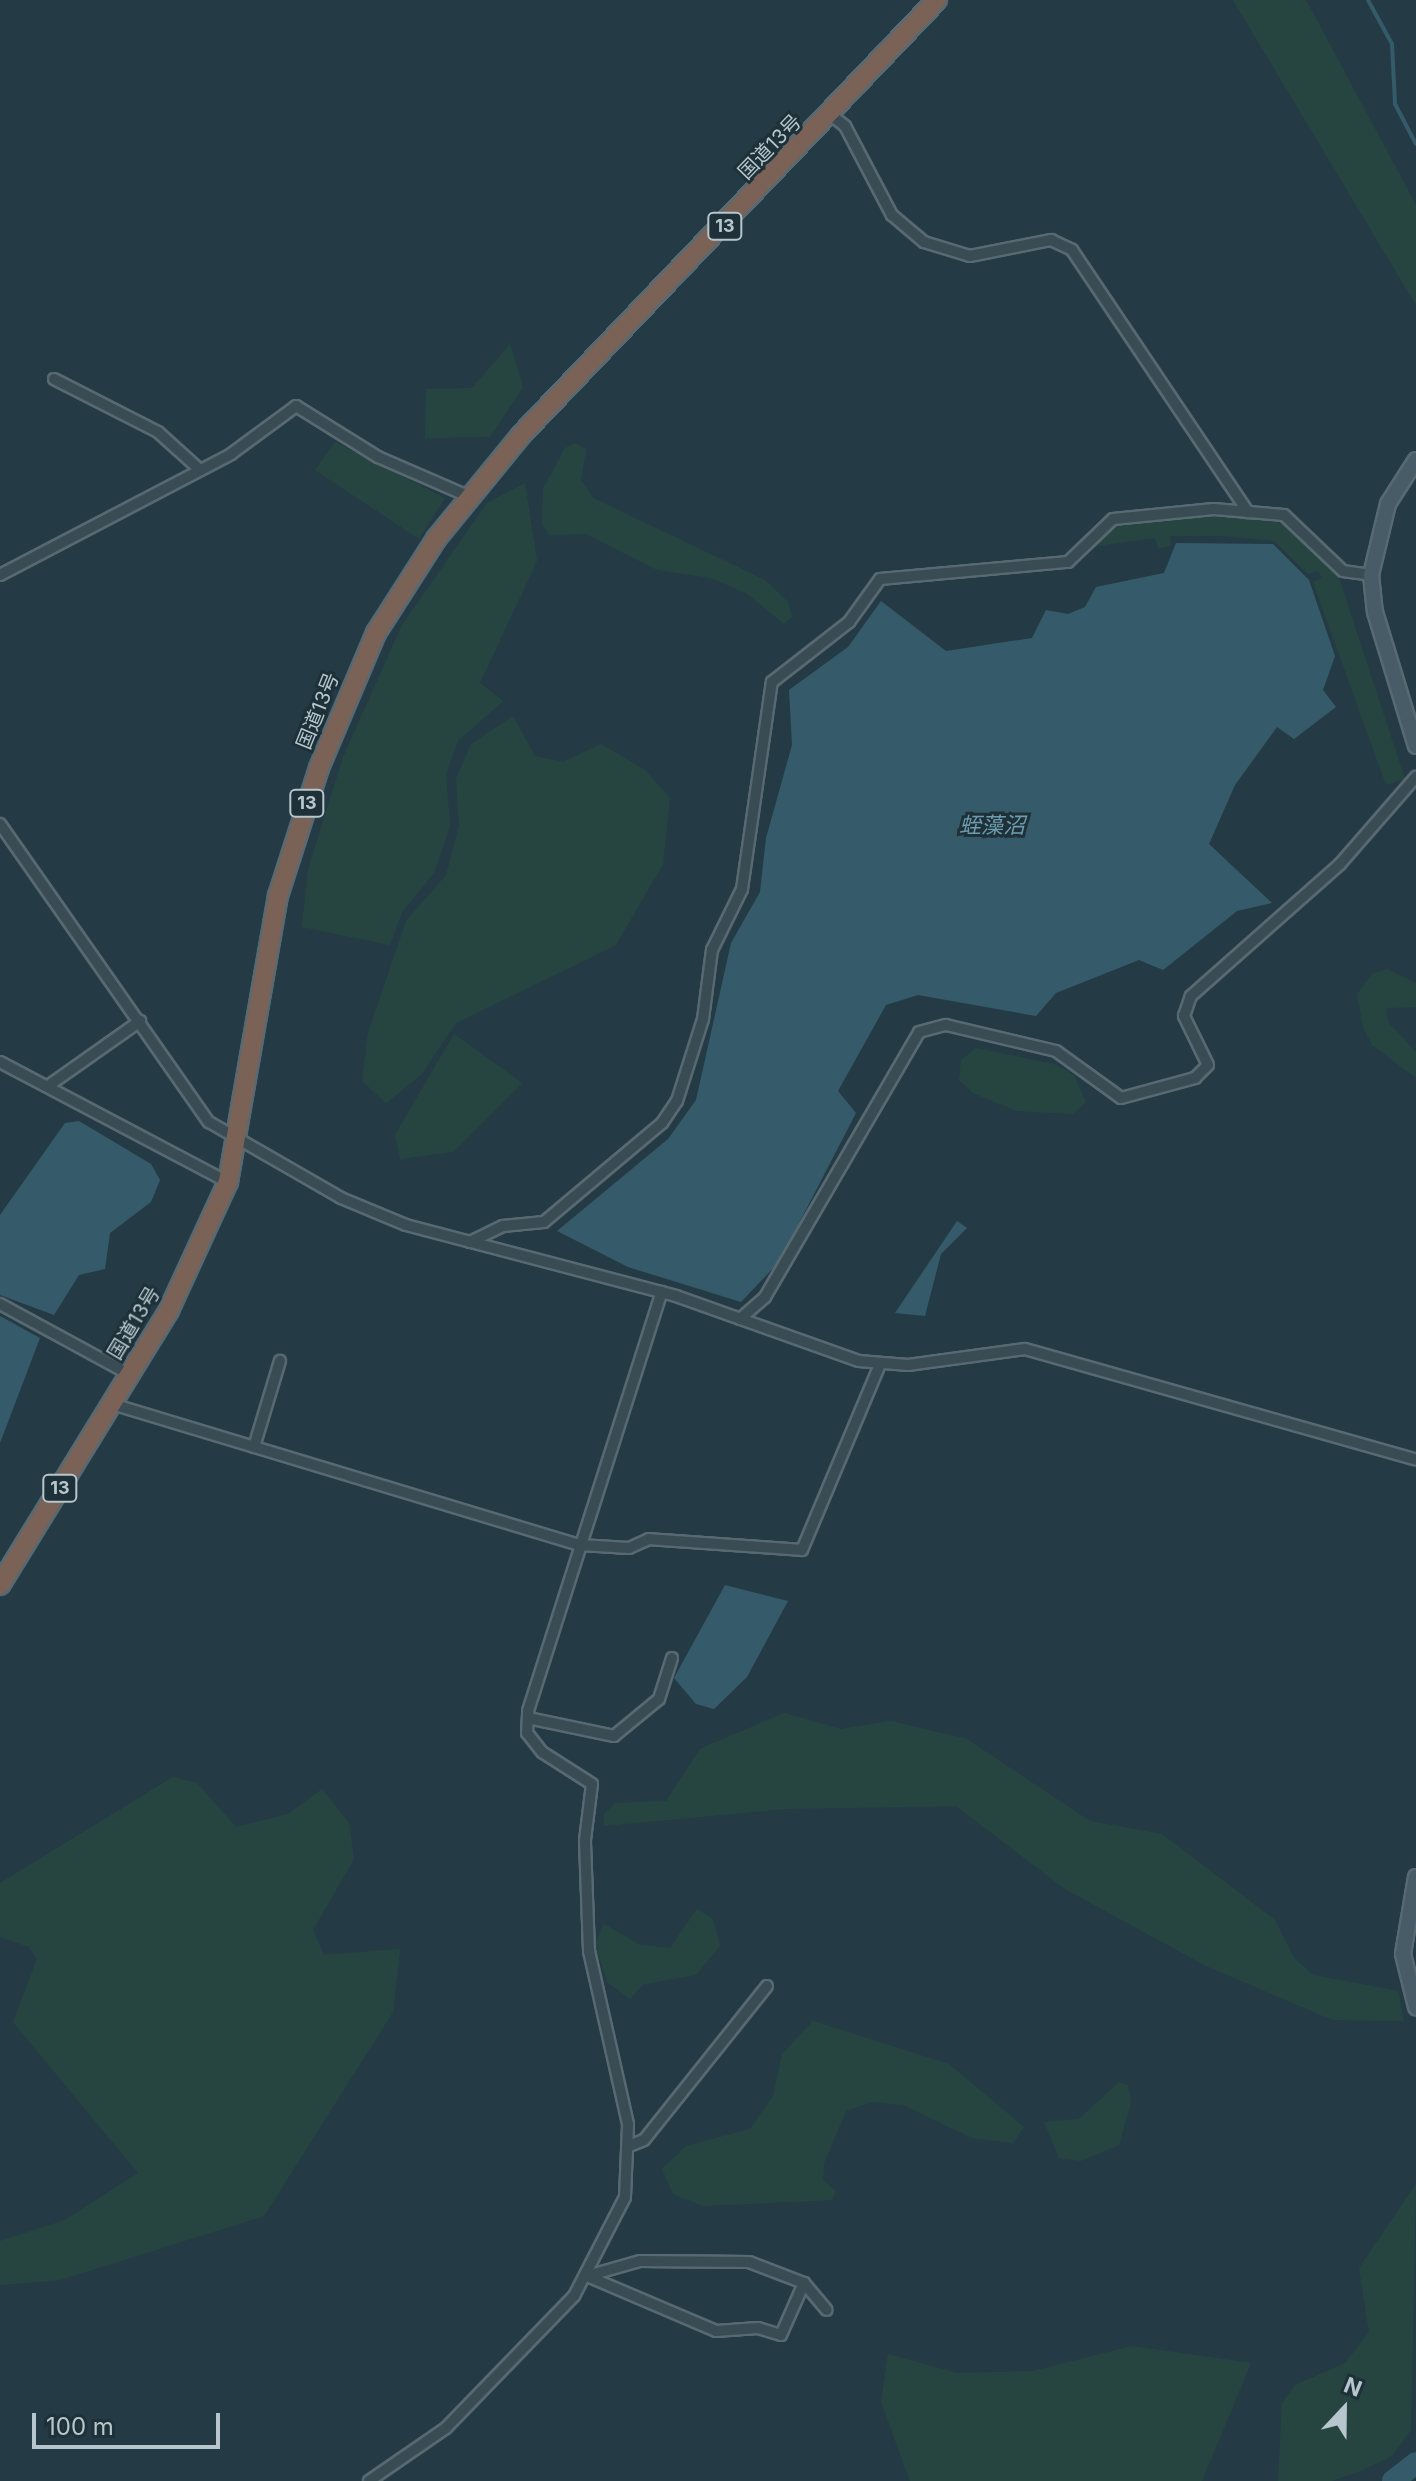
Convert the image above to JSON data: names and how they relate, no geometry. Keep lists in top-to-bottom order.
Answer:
{
  "streets": {
    "highway": ["国道13号", "13"]
  },
  "water": ["蛭藻沼"],
  "scale_bar": "100 m",
  "north": "top"
}
